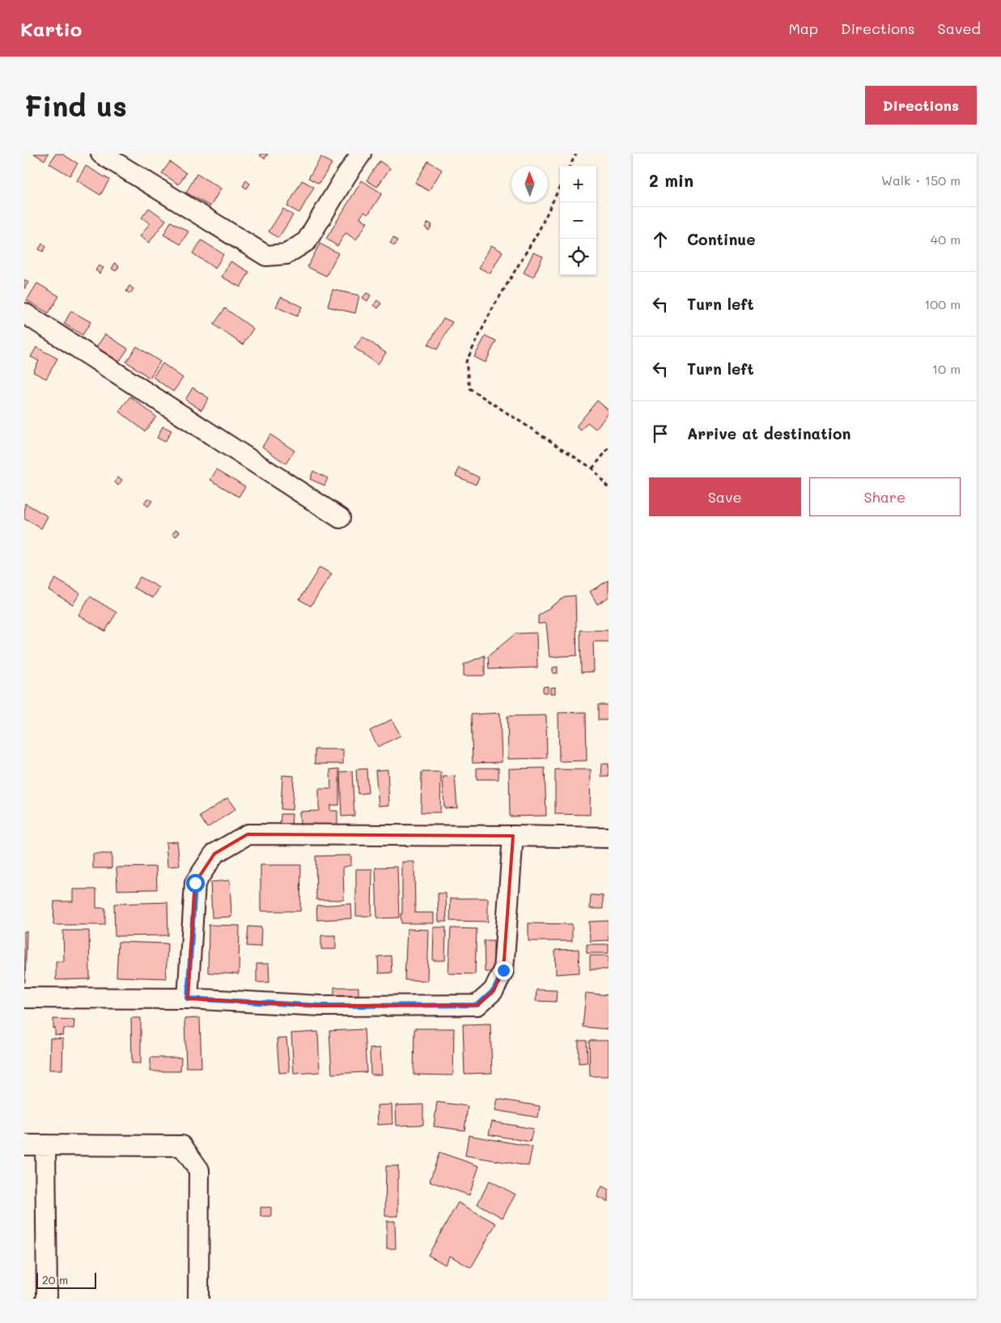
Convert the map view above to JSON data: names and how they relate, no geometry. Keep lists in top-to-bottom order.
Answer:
{
  "scale_bar": "20 m",
  "north": "top",
  "page": {
    "header": "Kartio",
    "nav": ["Map", "Directions", "Saved"],
    "buttons": [
      "Directions",
      ["Save", "Share"]
    ],
    "title": "Find us",
    "heading": ["2 min", "Walk · 150 m"],
    "map_buttons": ["+", "−"],
    "list": [
      ["Continue", "40 m"],
      ["Turn left", "100 m"],
      ["Turn left", "10 m"],
      "Arrive at destination"
    ],
    "scale": "20 m"
  }
}
